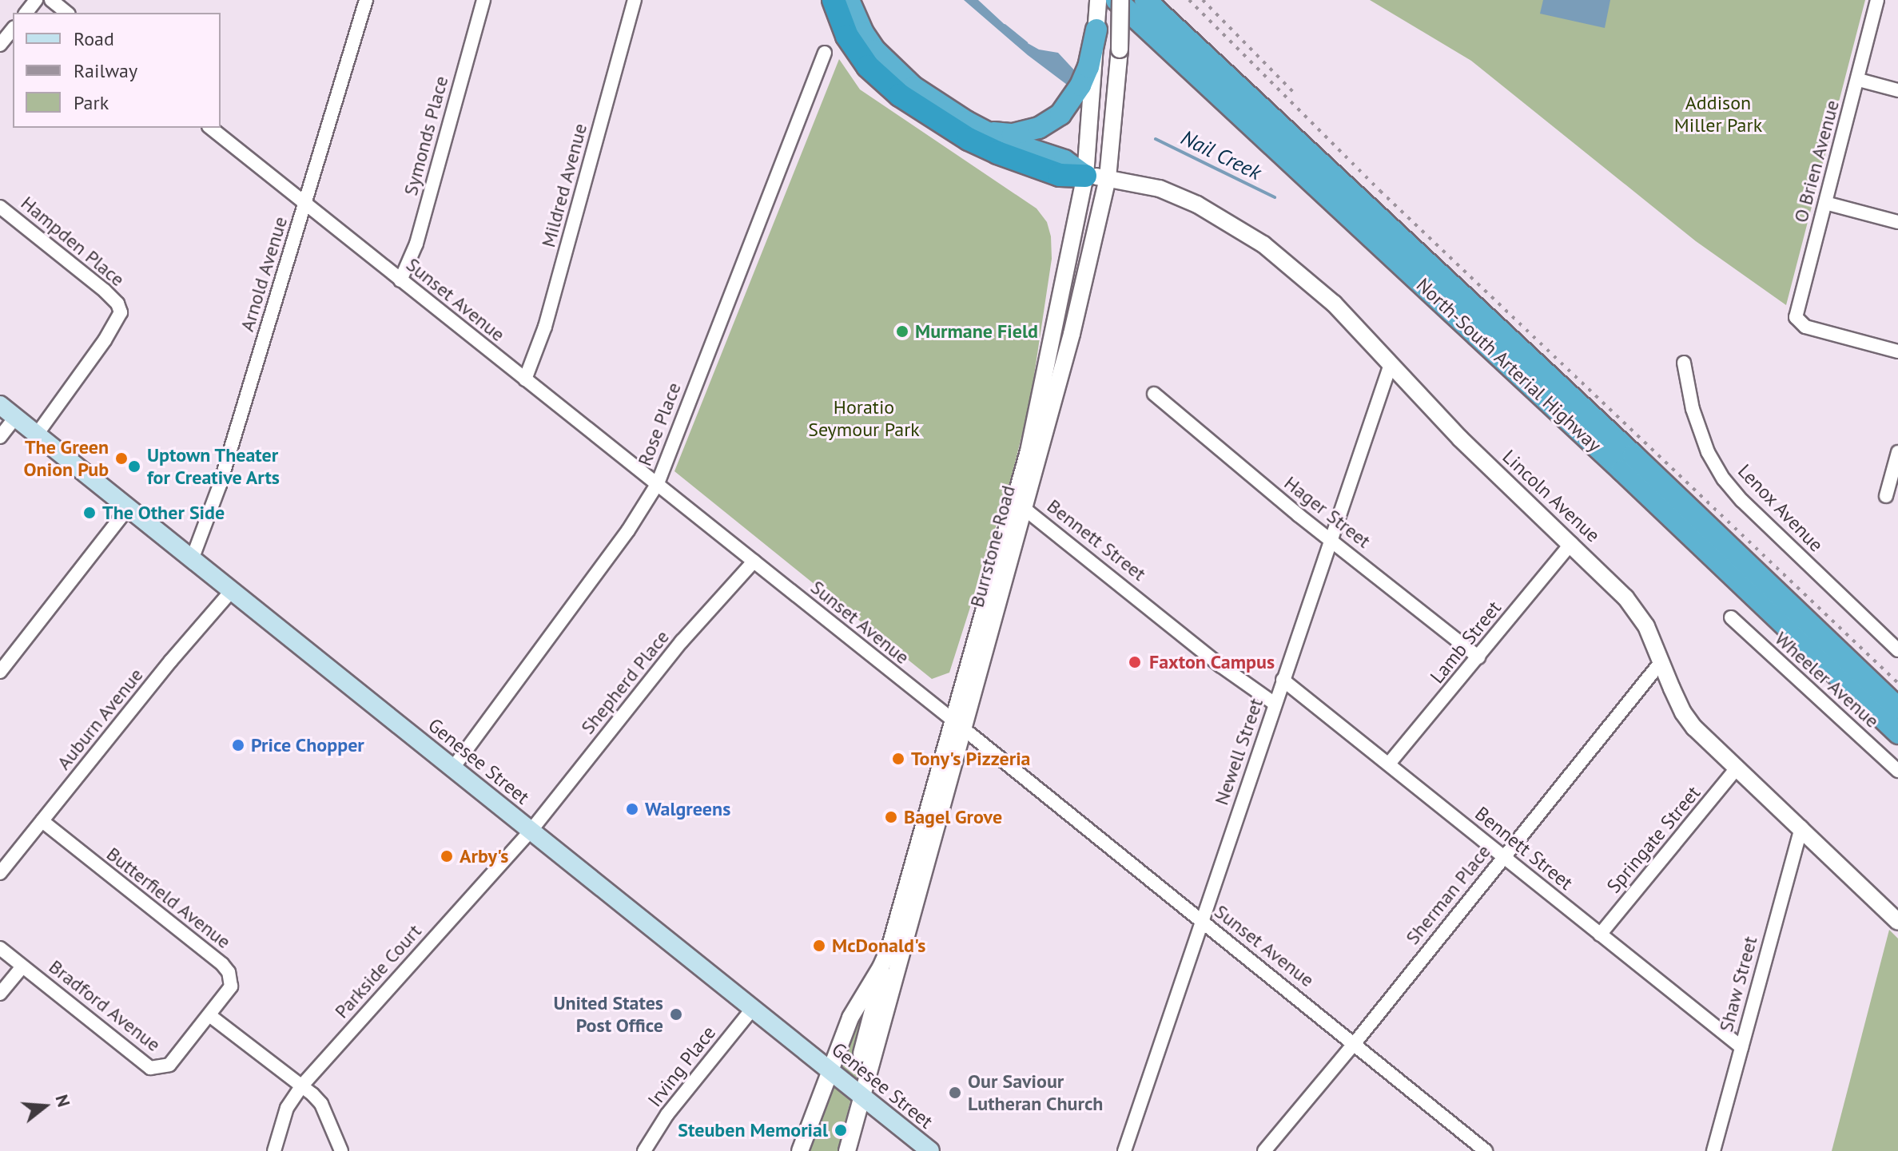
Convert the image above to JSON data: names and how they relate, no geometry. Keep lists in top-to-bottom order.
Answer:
{
  "streets": {
    "highway": ["North-South Arterial Highway"],
    "main road": ["Genesee Street"],
    "street": [
      "Symonds Place",
      "O Brien Avenue",
      "Mildred Avenue",
      "Hampden Place",
      "Arnold Avenue",
      "Sunset Avenue",
      "Rose Place",
      "Lincoln Avenue",
      "Lenox Avenue",
      "Hager Street",
      "Bennett Street",
      "Burrstone Road",
      "Lamb Street",
      "Wheeler Avenue",
      "Shepherd Place",
      "Auburn Avenue",
      "Newell Street",
      "Springate Street",
      "Sherman Place",
      "Butterfield Avenue",
      "Parkside Court",
      "Shaw Street",
      "Bradford Avenue",
      "Irving Place"
    ]
  },
  "crossings": [
    ["Symonds Place", "Sunset Avenue"],
    ["Mildred Avenue", "Sunset Avenue"],
    ["Hampden Place", "Genesee Street"],
    ["Arnold Avenue", "Sunset Avenue"],
    ["Arnold Avenue", "Genesee Street"],
    ["Sunset Avenue", "Rose Place"],
    ["Sunset Avenue", "Burrstone Road"],
    ["Sunset Avenue", "Shepherd Place"],
    ["Sunset Avenue", "Newell Street"],
    ["Sunset Avenue", "Sherman Place"],
    ["North-South Arterial Highway", "Burrstone Road"],
    ["Rose Place", "Genesee Street"],
    ["Lincoln Avenue", "Burrstone Road"],
    ["Lincoln Avenue", "Lamb Street"],
    ["Lincoln Avenue", "Newell Street"],
    ["Lincoln Avenue", "Springate Street"],
    ["Lincoln Avenue", "Sherman Place"],
    ["Lincoln Avenue", "Shaw Street"],
    ["Hager Street", "Lamb Street"],
    ["Hager Street", "Newell Street"],
    ["Bennett Street", "Burrstone Road"],
    ["Bennett Street", "Lamb Street"],
    ["Bennett Street", "Newell Street"],
    ["Bennett Street", "Springate Street"],
    ["Bennett Street", "Sherman Place"],
    ["Bennett Street", "Shaw Street"],
    ["Burrstone Road", "Genesee Street"],
    ["Shepherd Place", "Genesee Street"],
    ["Shepherd Place", "Parkside Court"],
    ["Auburn Avenue", "Genesee Street"],
    ["Auburn Avenue", "Butterfield Avenue"],
    ["Genesee Street", "Parkside Court"],
    ["Genesee Street", "Irving Place"],
    ["Butterfield Avenue", "Bradford Avenue"]
  ],
  "water": ["Nail Creek"],
  "parks": ["Addison Miller Park", "Horatio Seymour Park"],
  "places": [
    "Murmane Field",
    "The Green Onion Pub",
    "Uptown Theater for Creative Arts",
    "The Other Side",
    "Faxton Campus",
    "Price Chopper",
    "Tony's Pizzeria",
    "Walgreens",
    "Bagel Grove",
    "Arby's",
    "McDonald's",
    "United States Post Office",
    "Our Saviour Lutheran Church",
    "Steuben Memorial"
  ],
  "legend": ["Road", "Railway", "Park"],
  "north": "right"
}
